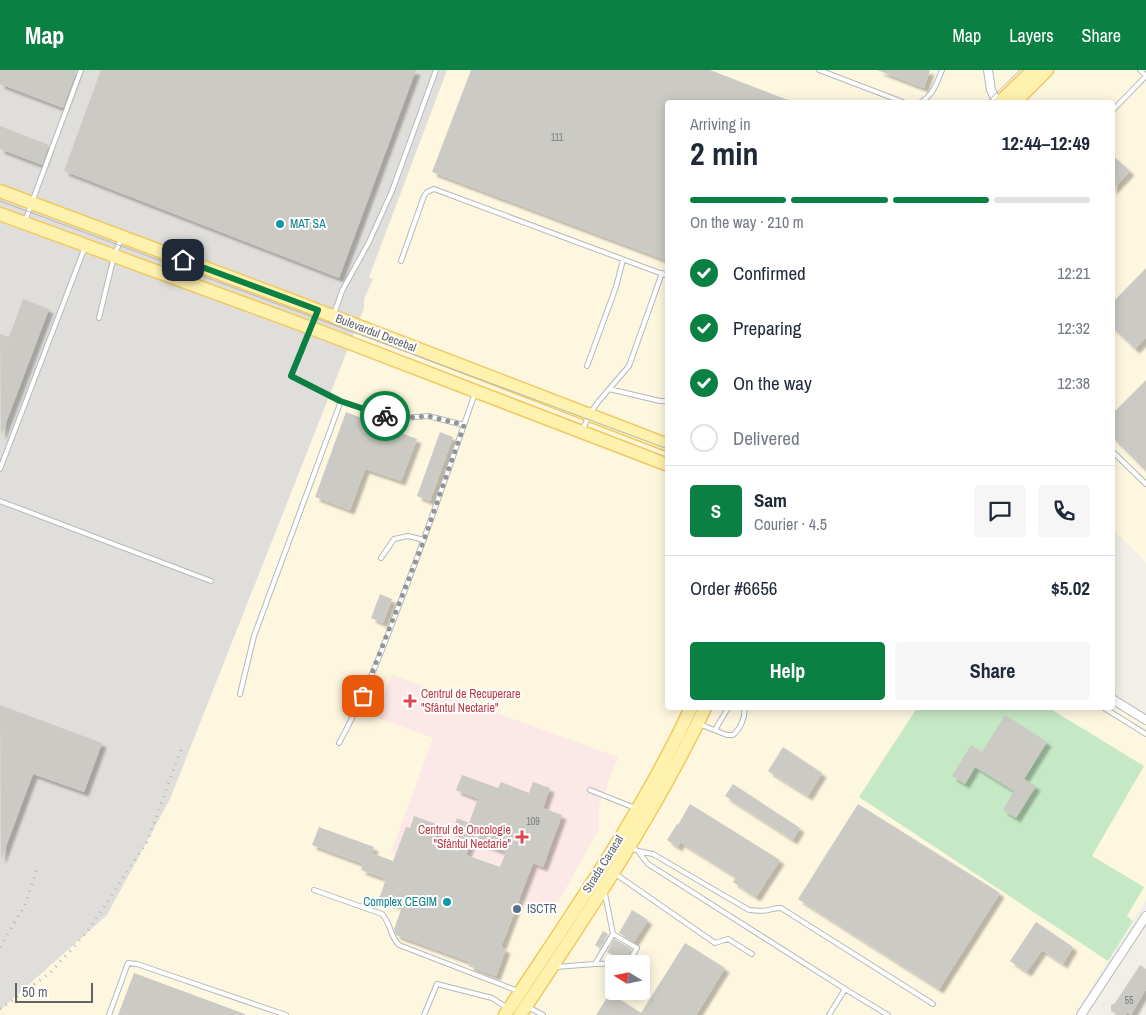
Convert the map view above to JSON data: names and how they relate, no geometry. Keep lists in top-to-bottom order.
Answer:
{
  "streets": {
    "main road": ["Bulevardul Decebal", "Strada Caracal"]
  },
  "places": {
    "other": ["MAT SA", "Complex CEGIM", "ISCTR"],
    "health": ["Centrul de Recuperare \"Sfântul Nectarie\"", "Centrul de Oncologie \"Sfântul Nectarie\""]
  },
  "house_numbers": ["111", "109", "55"],
  "scale_bar": "50 m",
  "north": "left",
  "page": {
    "header": "Map",
    "nav": ["Map", "Layers", "Share"],
    "heading": ["2 min", "Arriving in", "12:44–12:49"],
    "panel": [
      "Sam",
      "Courier · 4.5",
      "Order #6656",
      "$5.02"
    ],
    "bar": "On the way · 210 m",
    "list": [
      ["Confirmed", "12:21"],
      ["Preparing", "12:32"],
      ["On the way", "12:38"],
      "Delivered"
    ],
    "round": "S",
    "buttons": ["Help", "Share"],
    "scale": "50 m"
  }
}
